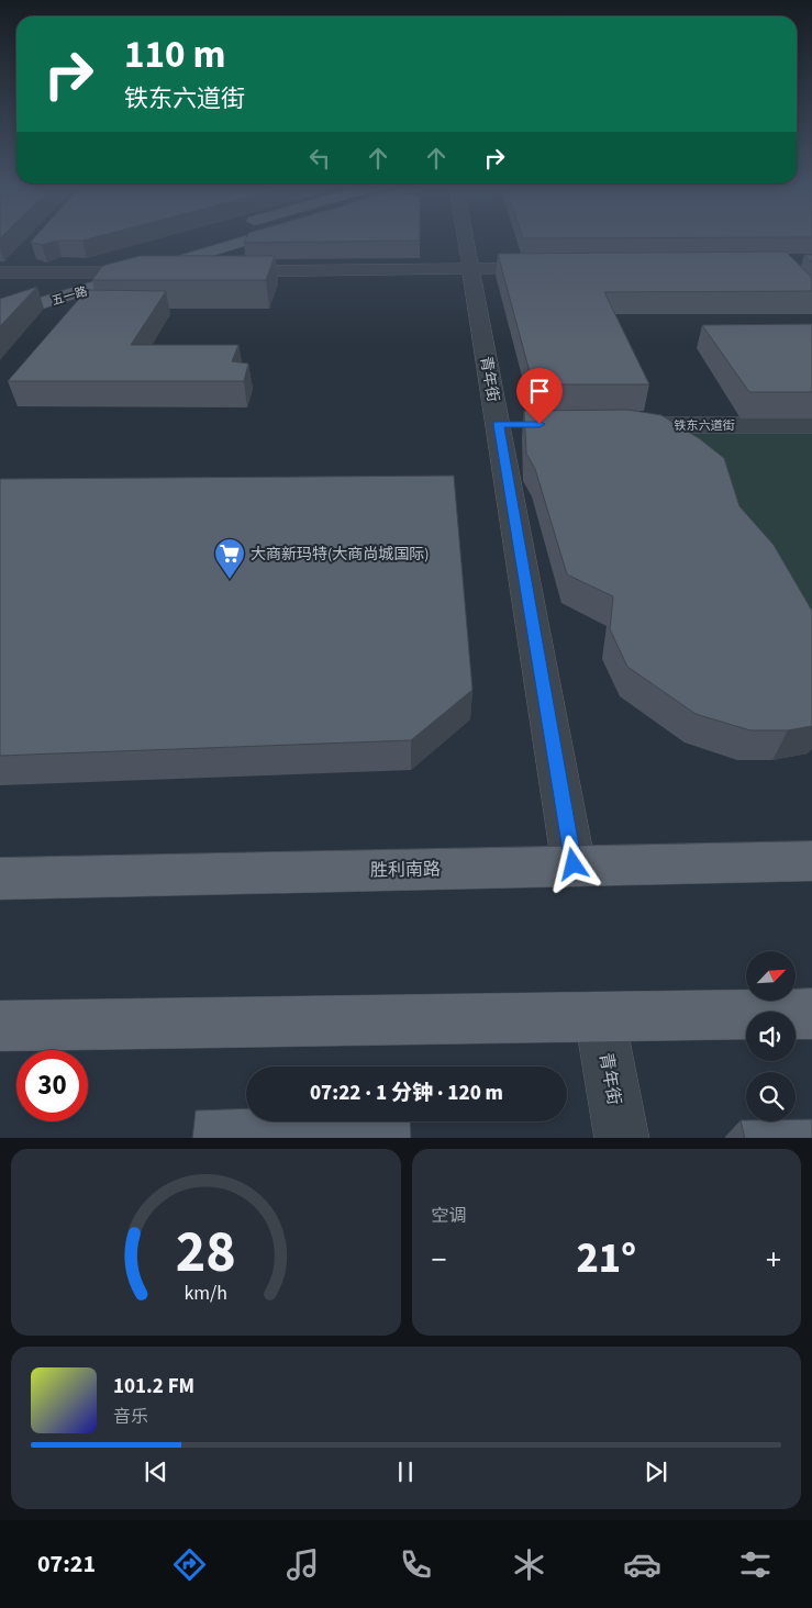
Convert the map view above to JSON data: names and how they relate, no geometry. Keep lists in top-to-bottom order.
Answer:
{
  "streets": {
    "main road": ["五一路", "胜利南路"],
    "street": ["青年街", "铁东六道街"]
  },
  "crossings": [
    ["青年街", "胜利南路"]
  ],
  "places": {
    "supermarket": ["大商新玛特(大商尚城国际)"]
  },
  "north": "top right",
  "page": {
    "turn": ["110 m", "铁东六道街"],
    "limit": "30",
    "trip": "07:22 · 1 分钟 · 120 m",
    "tile": "空调",
    "heat": ["−", "21°", "+"],
    "song": ["101.2 FM", "音乐"],
    "tabs": "07:21",
    "gauge": ["28", "km/h"]
  }
}
